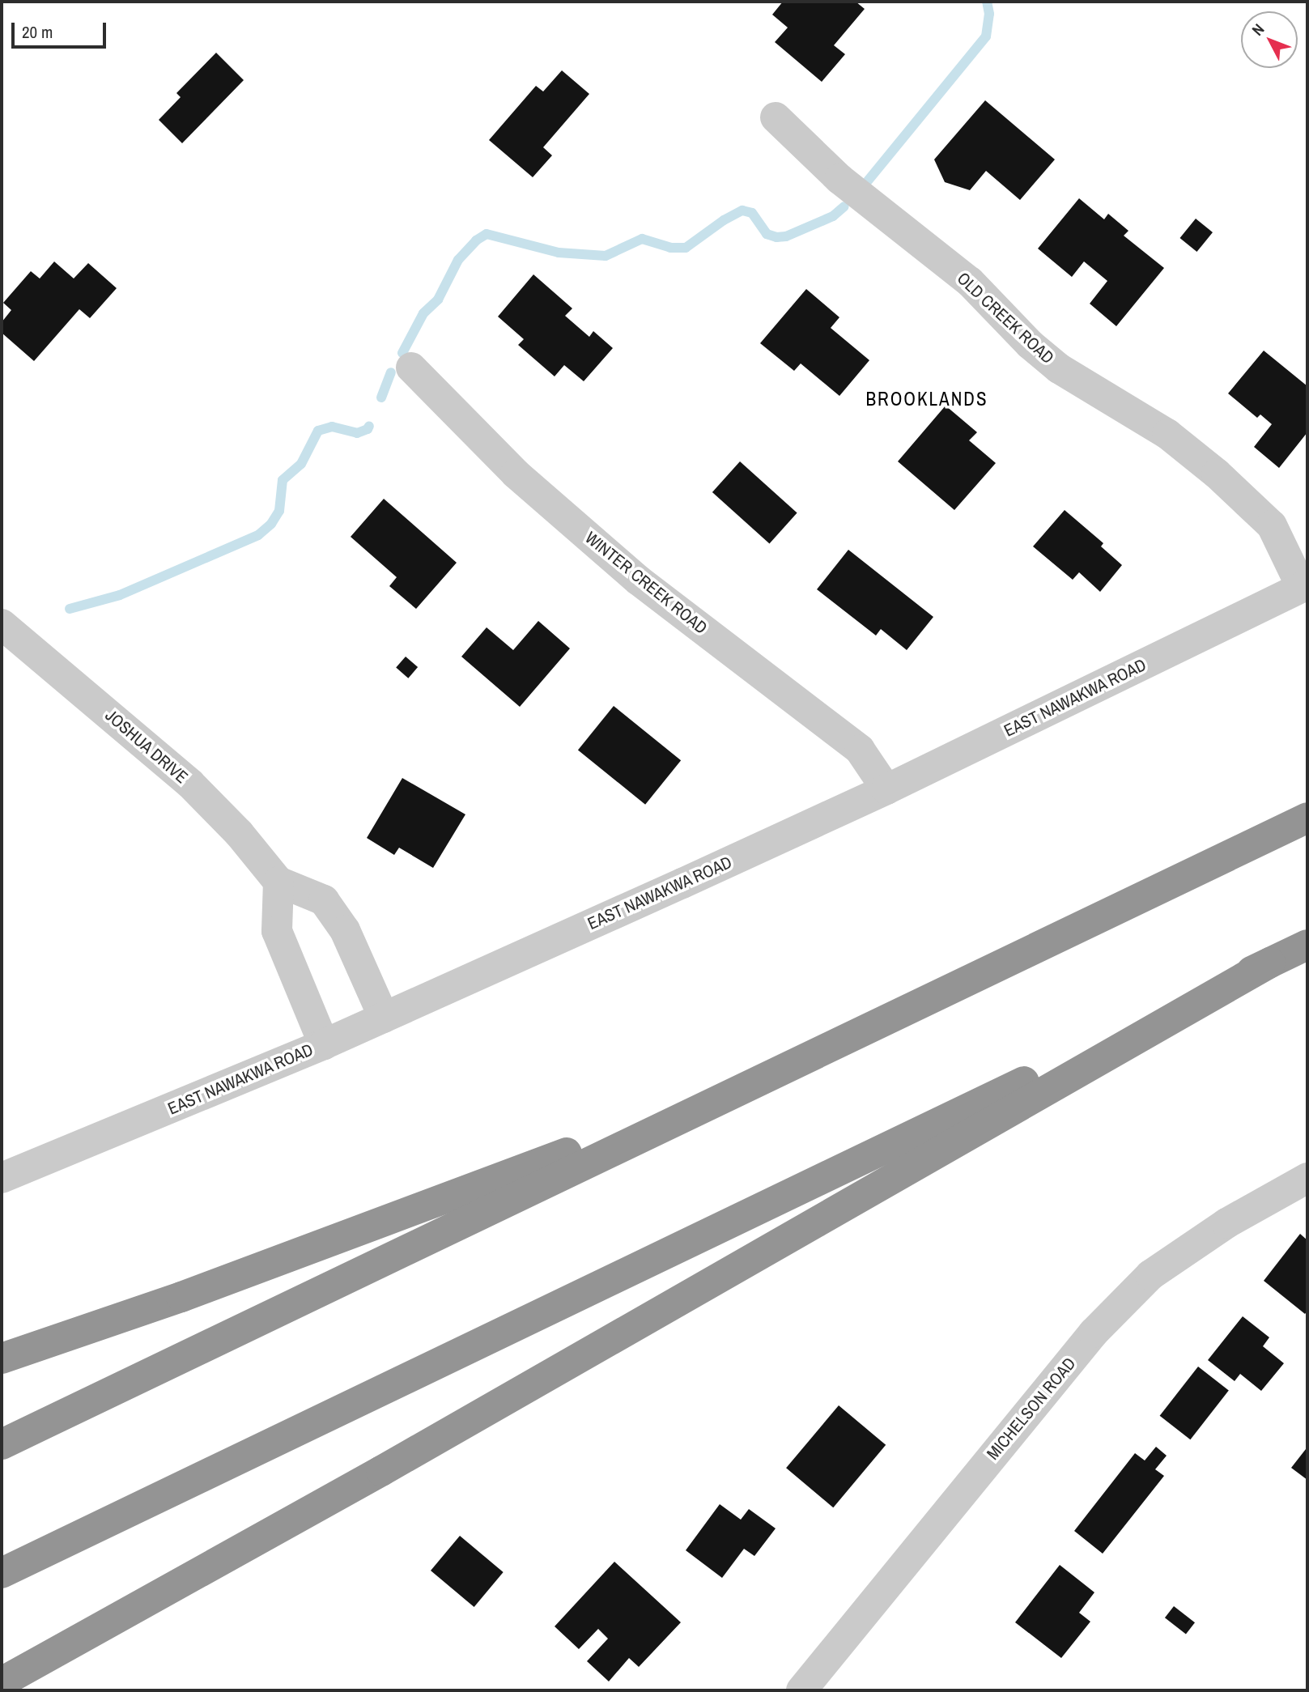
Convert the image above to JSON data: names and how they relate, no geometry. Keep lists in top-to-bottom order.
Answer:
{
  "streets": {
    "street": [
      "OLD CREEK ROAD",
      "WINTER CREEK ROAD",
      "EAST NAWAKWA ROAD",
      "JOSHUA DRIVE",
      "MICHELSON ROAD"
    ]
  },
  "crossings": [
    ["OLD CREEK ROAD", "EAST NAWAKWA ROAD"],
    ["WINTER CREEK ROAD", "EAST NAWAKWA ROAD"],
    ["EAST NAWAKWA ROAD", "JOSHUA DRIVE"]
  ],
  "districts": ["BROOKLANDS"],
  "scale_bar": "20 m",
  "north": "top left"
}
